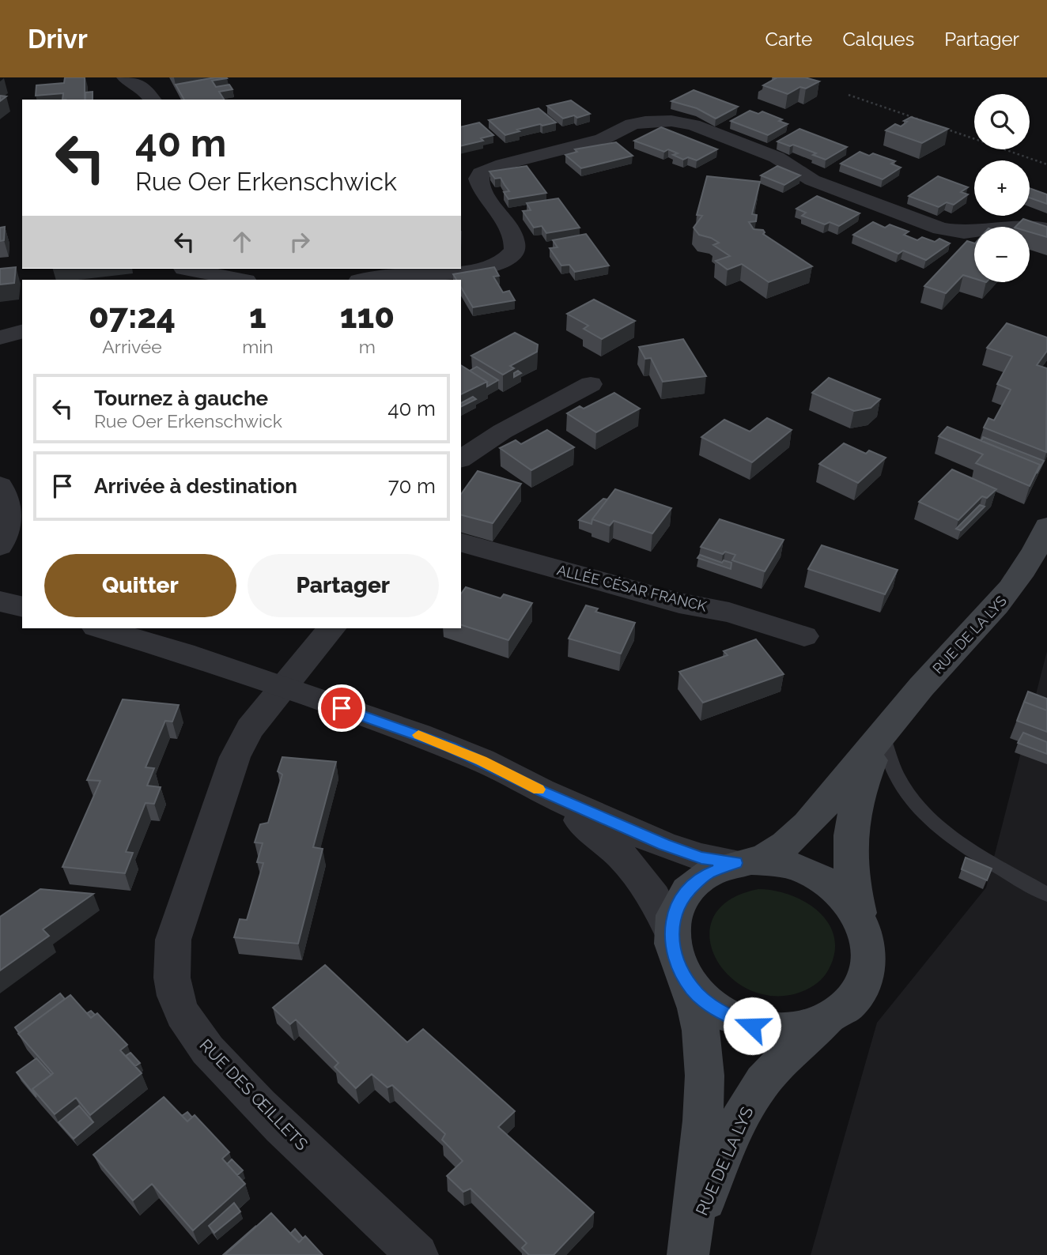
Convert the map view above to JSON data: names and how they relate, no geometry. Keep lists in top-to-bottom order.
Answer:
{
  "streets": {
    "main road": ["RUE DE LA LYS"],
    "street": ["ALLÉE CÉSAR FRANCK", "RUE DES ŒILLETS"]
  },
  "page": {
    "header": "Drivr",
    "nav": ["Carte", "Calques", "Partager"],
    "map_buttons": ["+", "−"],
    "turn": ["40 m", "Rue Oer Erkenschwick"],
    "eta": [
      "07:24",
      "Arrivée",
      "1",
      "min",
      "110",
      "m"
    ],
    "list": [
      {
        "name": "Tournez à gauche",
        "note": "Rue Oer Erkenschwick",
        "value": "40 m"
      },
      {
        "name": "Arrivée à destination",
        "value": "70 m"
      }
    ],
    "buttons": ["Quitter", "Partager"]
  }
}
